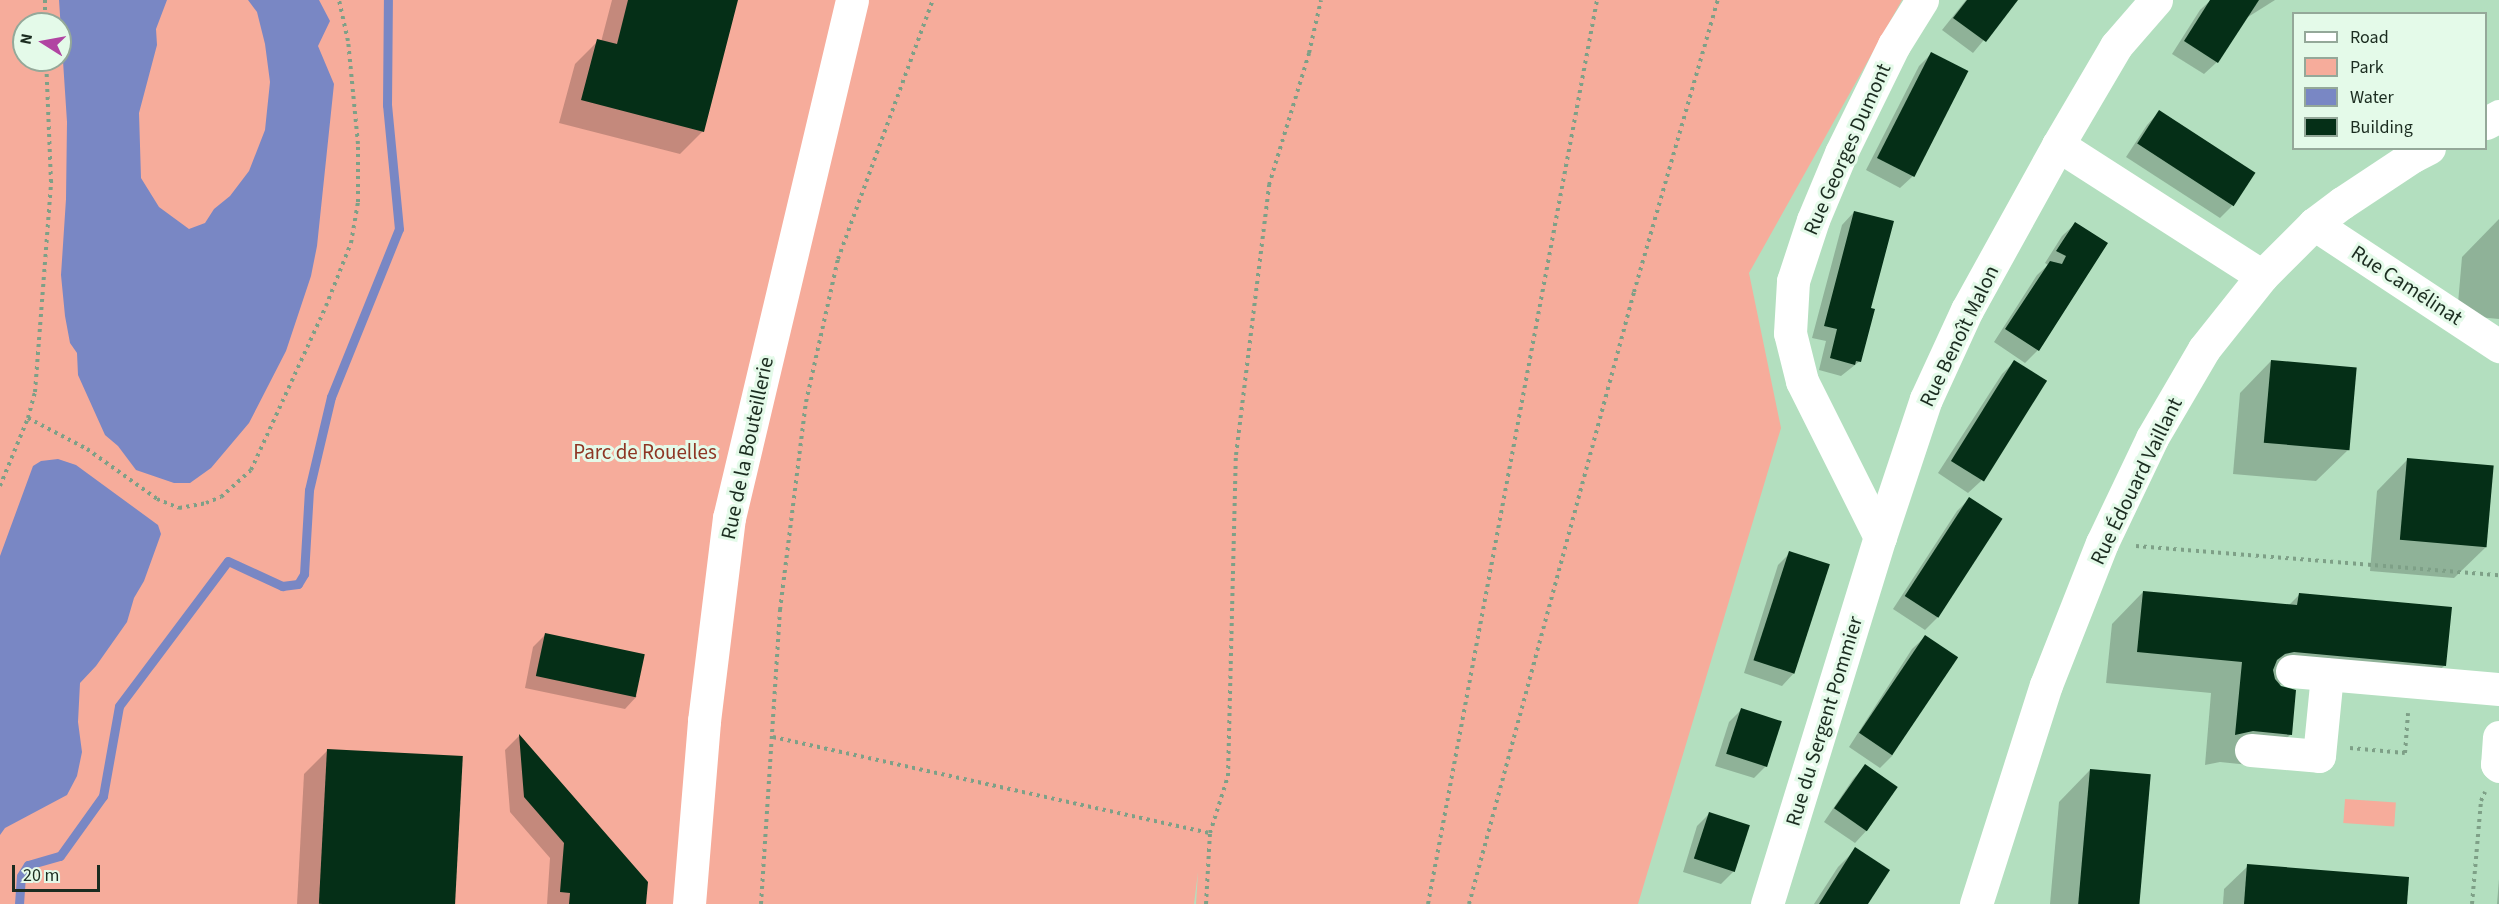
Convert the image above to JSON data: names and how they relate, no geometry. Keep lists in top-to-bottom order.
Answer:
{
  "streets": {
    "street": [
      "Rue Georges Dumont",
      "Rue Camélinat",
      "Rue Benoît Malon",
      "Rue de la Bouteillerie",
      "Rue Édouard Vaillant",
      "Rue du Sergent Pommier"
    ]
  },
  "crossings": [
    ["Rue Georges Dumont", "Rue Benoît Malon"],
    ["Rue Georges Dumont", "Rue du Sergent Pommier"],
    ["Rue Camélinat", "Rue Édouard Vaillant"],
    ["Rue Benoît Malon", "Rue du Sergent Pommier"]
  ],
  "parks": ["Parc de Rouelles"],
  "legend": [
    "Road",
    "Park",
    "Water",
    "Building"
  ],
  "scale_bar": "20 m",
  "north": "left"
}
